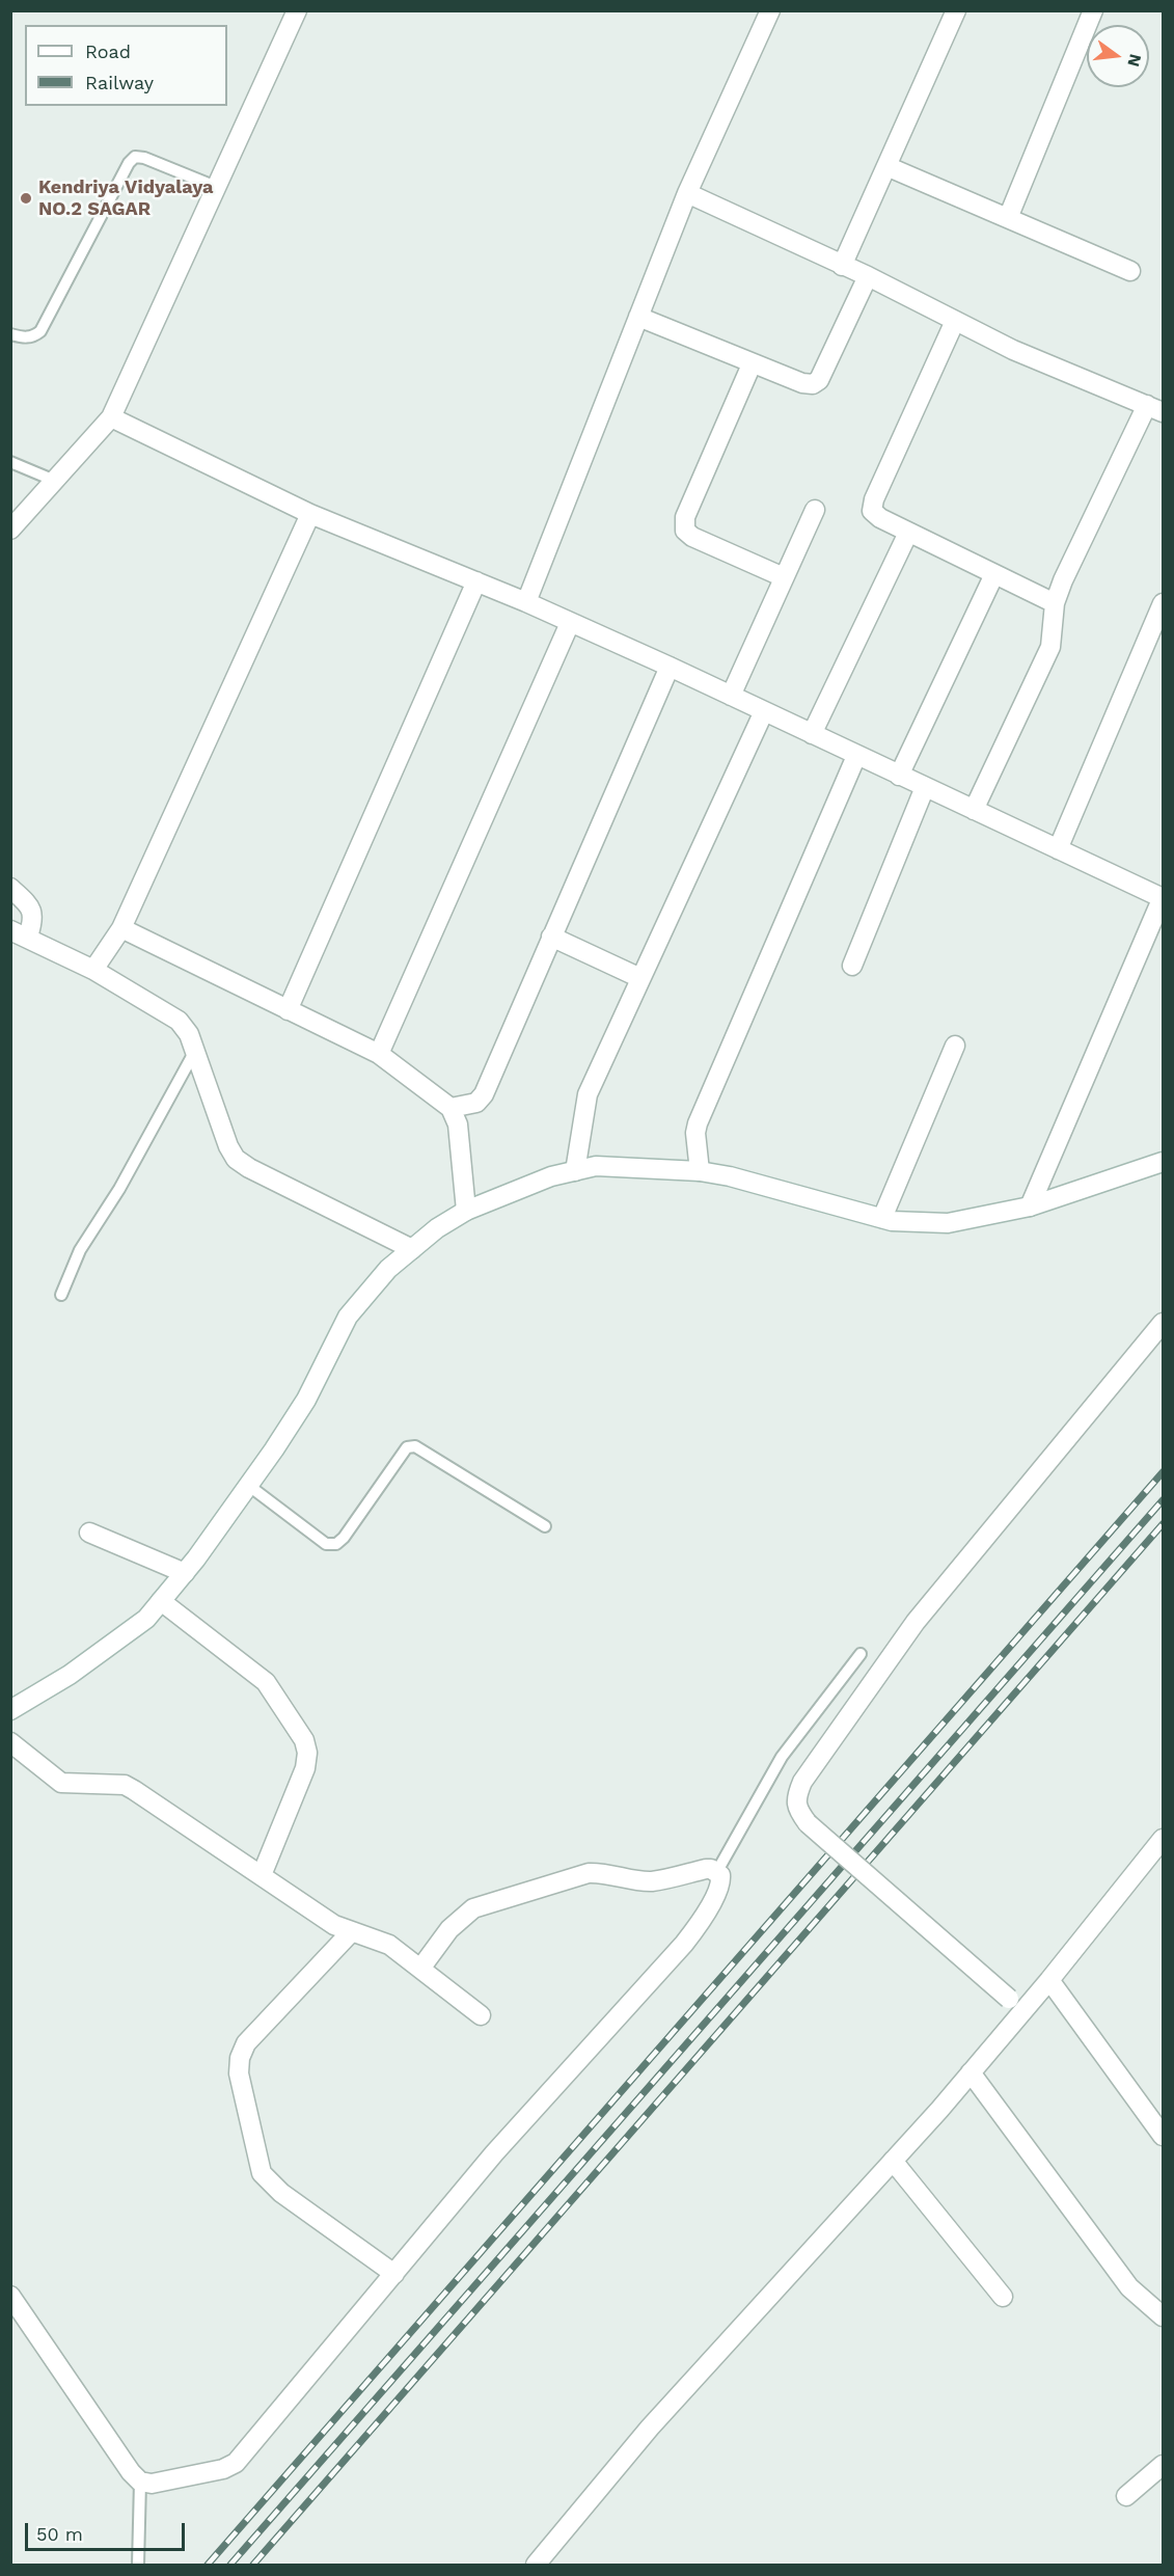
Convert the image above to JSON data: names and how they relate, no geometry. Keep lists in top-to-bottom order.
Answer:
{
  "places": ["Kendriya Vidyalaya NO.2 SAGAR"],
  "legend": ["Road", "Railway"],
  "scale_bar": "50 m",
  "north": "right"
}
